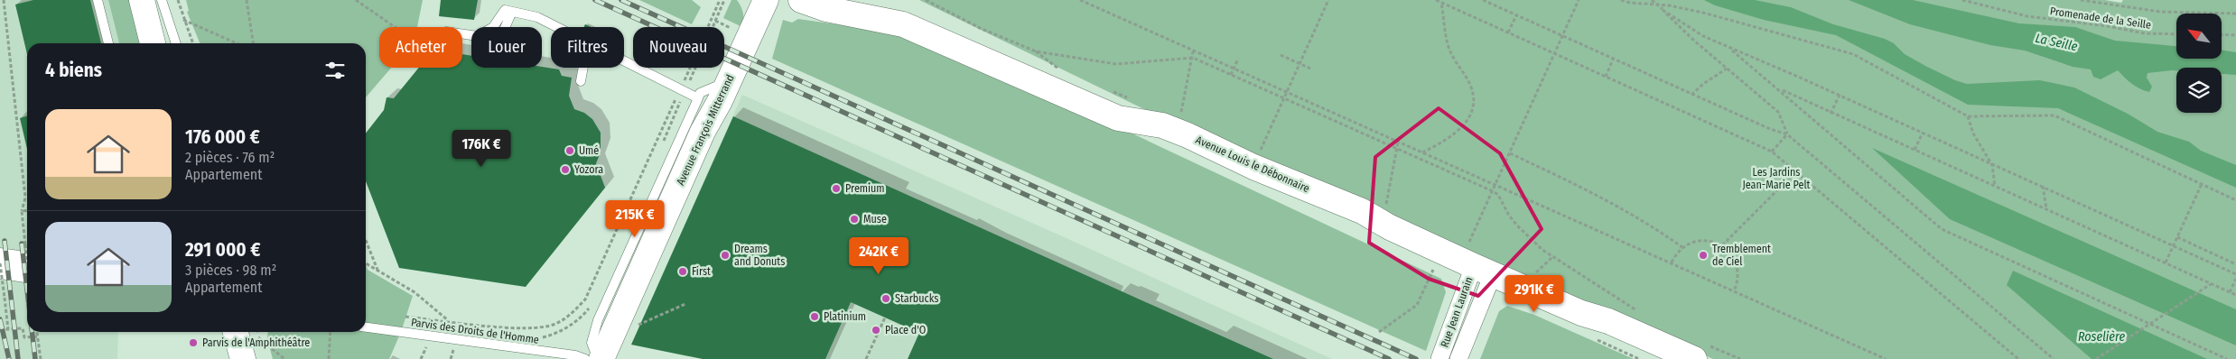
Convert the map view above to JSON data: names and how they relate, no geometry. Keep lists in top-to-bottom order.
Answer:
{
  "streets": {
    "street": ["Avenue François Mitterrand", "Avenue Louis le Débonnaire", "Rue Jean Laurain"],
    "lane": ["Parvis des Droits de l'Homme"],
    "path": ["Promenade de la Seille"]
  },
  "crossings": [
    ["Avenue Louis le Débonnaire", "Rue Jean Laurain"]
  ],
  "water": ["La Seille", "Roselière"],
  "parks": ["Les Jardins Jean-Marie Pelt"],
  "places": [
    "Umé",
    "Yozora",
    "Premium",
    "Muse",
    "Dreams and Donuts",
    "Tremblement de Ciel",
    "First",
    "Starbucks",
    "Platinium",
    "Place d'O",
    "Parvis de l'Amphithéâtre"
  ],
  "north": "top left",
  "page": {
    "chip": [
      "Acheter",
      "Louer",
      "Filtres",
      "Nouveau"
    ],
    "heading": "4 biens",
    "list": [
      {
        "name": "176 000 €",
        "note": "2 pièces · 76 m² · Appartement"
      },
      {
        "name": "291 000 €",
        "note": "3 pièces · 98 m² · Appartement"
      }
    ],
    "price": [
      "176K €",
      "215K €",
      "242K €",
      "291K €"
    ]
  }
}
